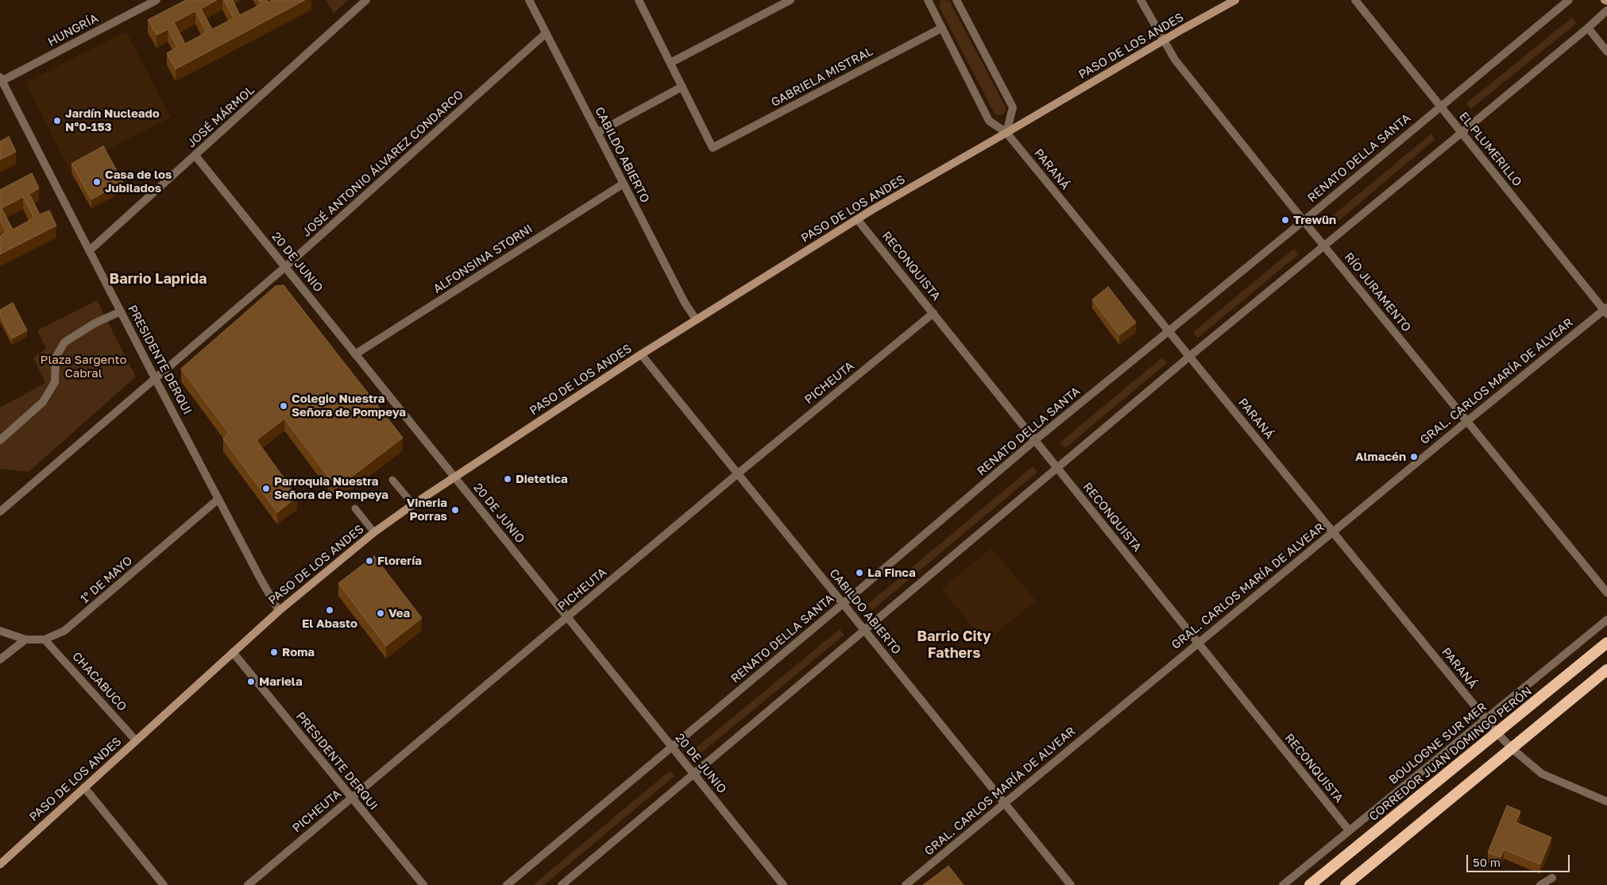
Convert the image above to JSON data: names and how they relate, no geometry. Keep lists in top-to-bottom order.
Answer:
{
  "streets": {
    "highway": ["CORREDOR JUAN DOMINGO PERÓN"],
    "main road": ["PASO DE LOS ANDES"],
    "street": [
      "HUNGRÍA",
      "GABRIELA MISTRAL",
      "JOSÉ MÁRMOL",
      "EL PLUMERILLO",
      "CABILDO ABIERTO",
      "RENATO DELLA SANTA",
      "JOSÉ ANTONIO ÁLVAREZ CONDARCO",
      "PARANÁ",
      "ALFONSINA STORNI",
      "20 DE JUNIO",
      "RECONQUISTA",
      "RÍO JURAMENTO",
      "PRESIDENTE DERQUI",
      "GRAL. CARLOS MARÍA DE ALVEAR",
      "PICHEUTA",
      "1° DE MAYO",
      "CHACABUCO",
      "BOULOGNE SUR MER"
    ]
  },
  "crossings": [
    ["HUNGRÍA", "PRESIDENTE DERQUI"],
    ["PASO DE LOS ANDES", "CABILDO ABIERTO"],
    ["PASO DE LOS ANDES", "PARANÁ"],
    ["PASO DE LOS ANDES", "20 DE JUNIO"],
    ["PASO DE LOS ANDES", "RECONQUISTA"],
    ["PASO DE LOS ANDES", "RÍO JURAMENTO"],
    ["PASO DE LOS ANDES", "PRESIDENTE DERQUI"],
    ["PASO DE LOS ANDES", "CHACABUCO"],
    ["GABRIELA MISTRAL", "PARANÁ"],
    ["JOSÉ MÁRMOL", "20 DE JUNIO"],
    ["JOSÉ MÁRMOL", "PRESIDENTE DERQUI"],
    ["EL PLUMERILLO", "RENATO DELLA SANTA"],
    ["EL PLUMERILLO", "GRAL. CARLOS MARÍA DE ALVEAR"],
    ["CABILDO ABIERTO", "RENATO DELLA SANTA"],
    ["CABILDO ABIERTO", "JOSÉ ANTONIO ÁLVAREZ CONDARCO"],
    ["CABILDO ABIERTO", "ALFONSINA STORNI"],
    ["CABILDO ABIERTO", "GRAL. CARLOS MARÍA DE ALVEAR"],
    ["CABILDO ABIERTO", "PICHEUTA"],
    ["RENATO DELLA SANTA", "PARANÁ"],
    ["RENATO DELLA SANTA", "20 DE JUNIO"],
    ["RENATO DELLA SANTA", "RECONQUISTA"],
    ["RENATO DELLA SANTA", "RÍO JURAMENTO"],
    ["JOSÉ ANTONIO ÁLVAREZ CONDARCO", "20 DE JUNIO"],
    ["JOSÉ ANTONIO ÁLVAREZ CONDARCO", "PRESIDENTE DERQUI"],
    ["PARANÁ", "GRAL. CARLOS MARÍA DE ALVEAR"],
    ["PARANÁ", "BOULOGNE SUR MER"],
    ["ALFONSINA STORNI", "20 DE JUNIO"],
    ["20 DE JUNIO", "PICHEUTA"],
    ["RECONQUISTA", "GRAL. CARLOS MARÍA DE ALVEAR"],
    ["RECONQUISTA", "PICHEUTA"],
    ["RECONQUISTA", "BOULOGNE SUR MER"],
    ["RÍO JURAMENTO", "GRAL. CARLOS MARÍA DE ALVEAR"],
    ["PRESIDENTE DERQUI", "PICHEUTA"],
    ["PRESIDENTE DERQUI", "1° DE MAYO"],
    ["1° DE MAYO", "CHACABUCO"]
  ],
  "districts": ["Barrio Laprida", "Barrio City Fathers"],
  "parks": ["Plaza Sargento Cabral"],
  "places": [
    "Jardín Nucleado N°0-153",
    "Casa de los Jubilados",
    "Trewün",
    "Colegio Nuestra Señora de Pompeya",
    "Almacén",
    "Dietetica",
    "Parroquia Nuestra Señora de Pompeya",
    "Vineria Porras",
    "Florería",
    "La Finca",
    "El Abasto",
    "Vea",
    "Roma",
    "Mariela"
  ],
  "scale_bar": "50 m"
}
